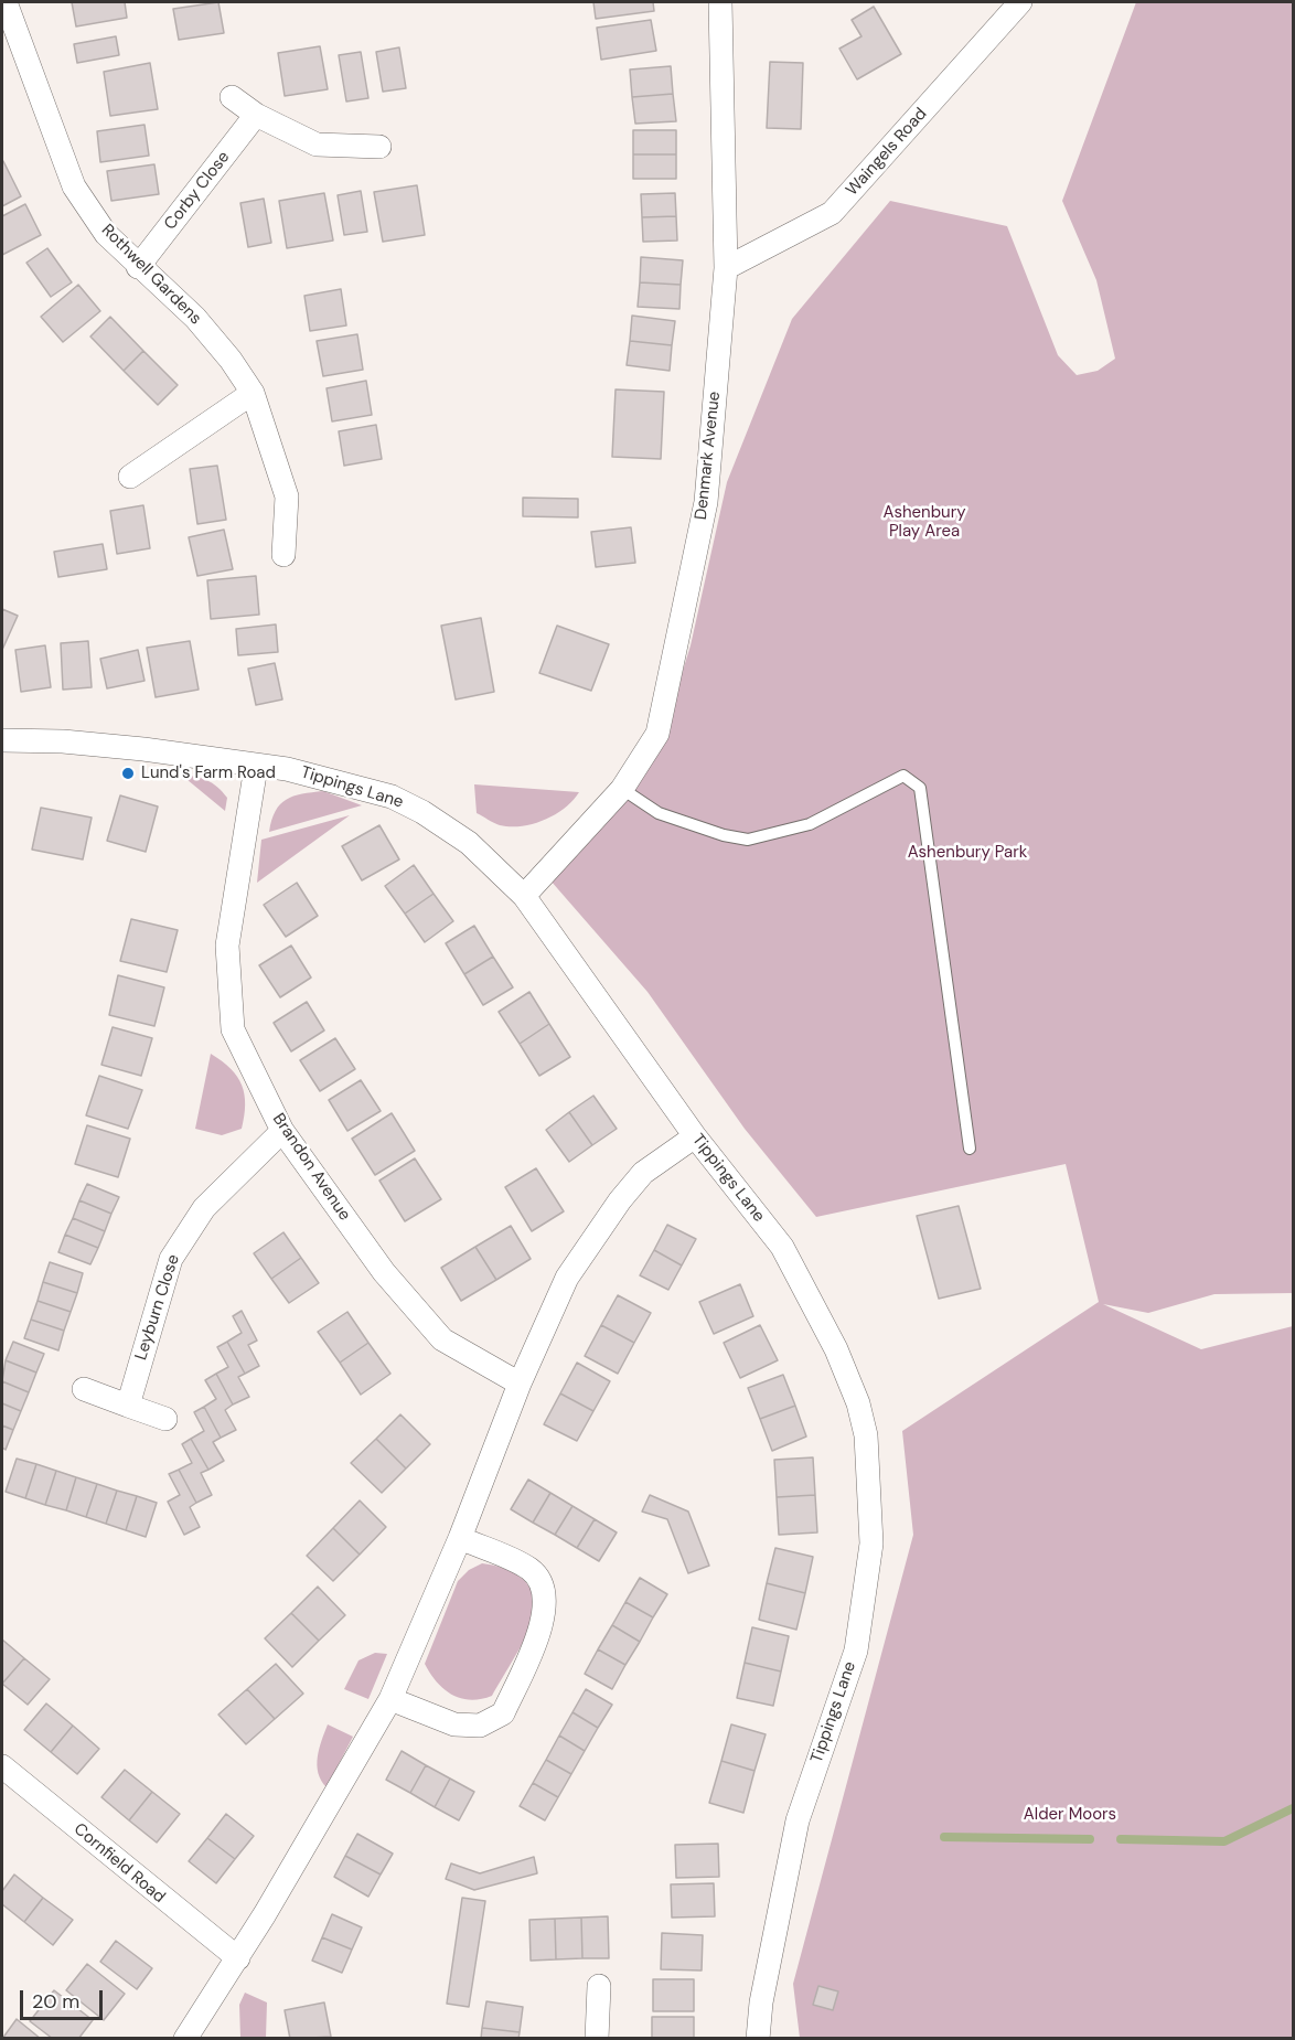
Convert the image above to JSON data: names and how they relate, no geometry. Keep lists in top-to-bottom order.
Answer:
{
  "streets": {
    "street": [
      "Waingels Road",
      "Corby Close",
      "Rothwell Gardens",
      "Denmark Avenue",
      "Tippings Lane",
      "Brandon Avenue",
      "Leyburn Close",
      "Cornfield Road"
    ]
  },
  "crossings": [
    ["Waingels Road", "Denmark Avenue"],
    ["Corby Close", "Rothwell Gardens"],
    ["Denmark Avenue", "Tippings Lane"],
    ["Tippings Lane", "Brandon Avenue"],
    ["Brandon Avenue", "Leyburn Close"]
  ],
  "parks": ["Ashenbury Play Area", "Ashenbury Park", "Alder Moors"],
  "places": ["Lund's Farm Road"],
  "scale_bar": "20 m"
}
